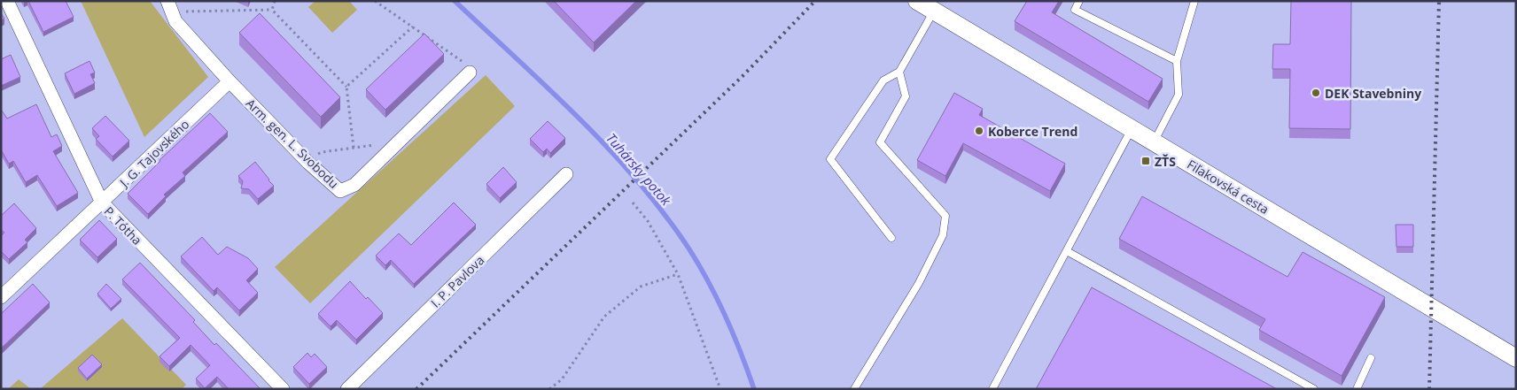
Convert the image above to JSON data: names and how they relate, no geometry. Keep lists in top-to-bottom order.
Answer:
{
  "streets": {
    "street": [
      "Arm. gen. L. Svobodu",
      "J. G. Tajovského",
      "Fiľakovská cesta",
      "P. Tótha",
      "I. P. Pavlova"
    ]
  },
  "crossings": [
    ["Arm. gen. L. Svobodu", "J. G. Tajovského"],
    ["J. G. Tajovského", "P. Tótha"]
  ],
  "water": ["Tuhársky potok"],
  "places": {
    "other": ["DEK Stavebniny", "Koberce Trend"],
    "transit": ["ZŤS"]
  }
}
